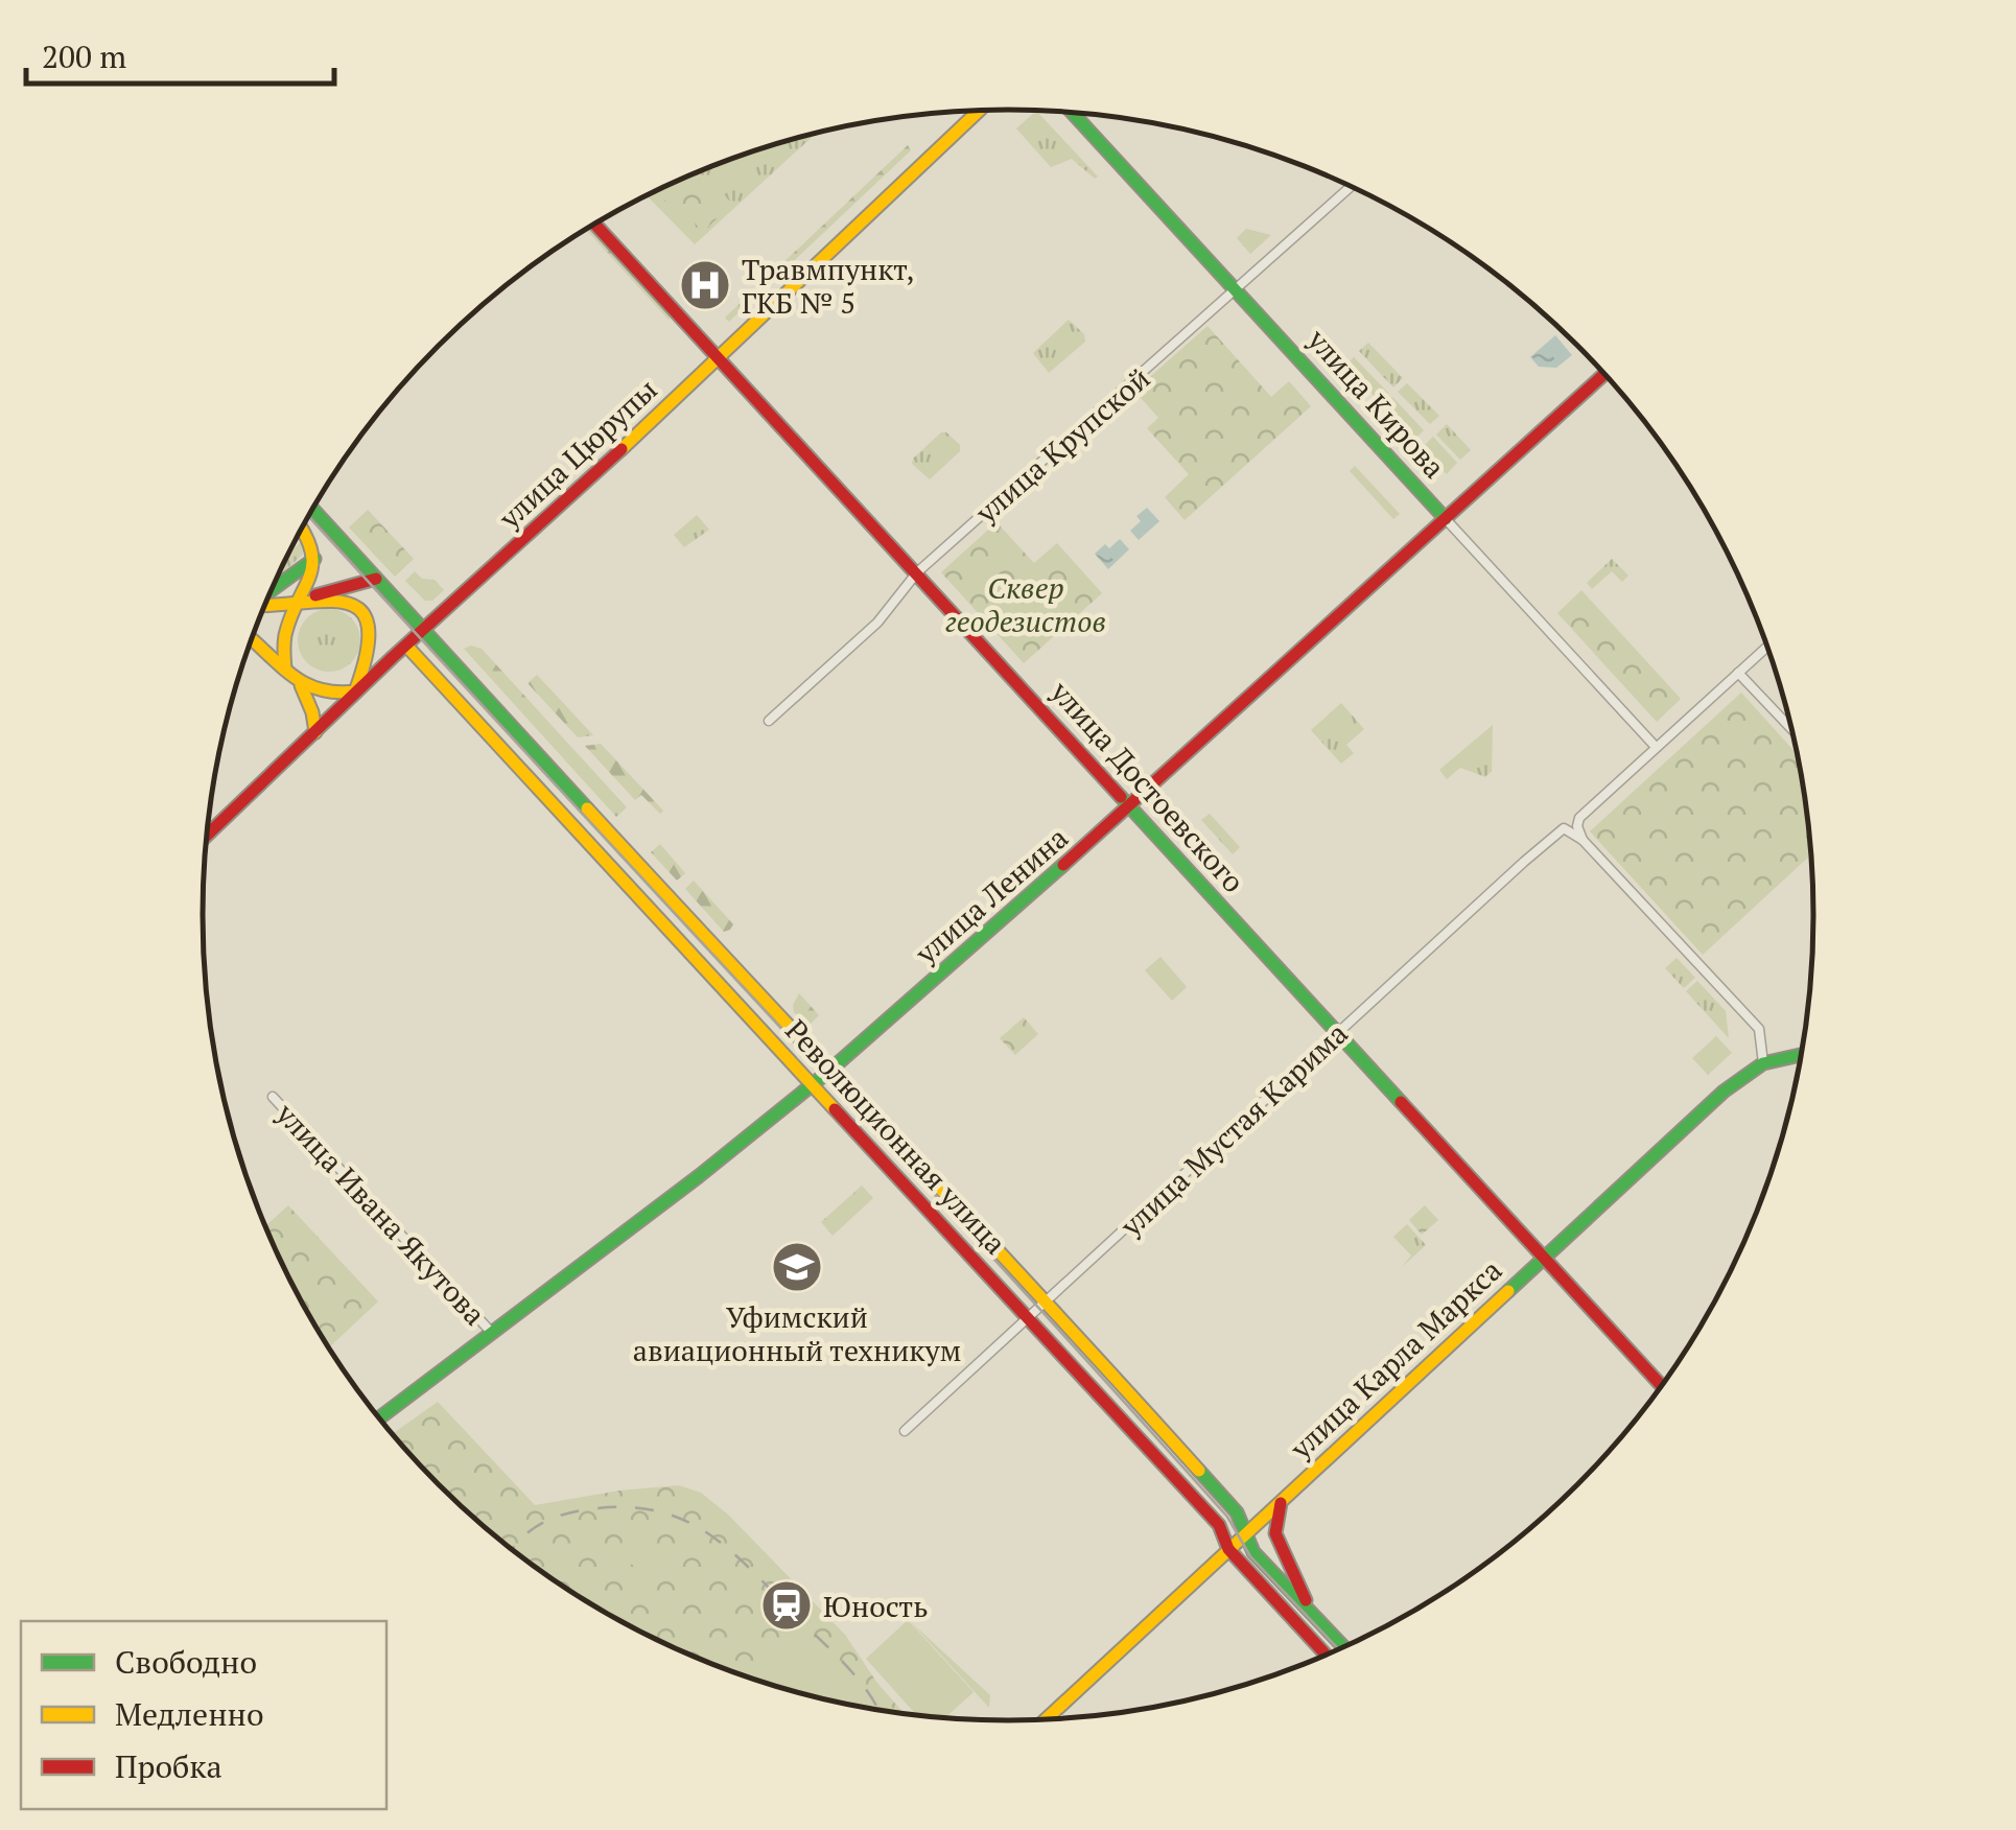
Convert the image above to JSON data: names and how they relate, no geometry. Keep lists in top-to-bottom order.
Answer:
{
  "streets": {
    "main road": [
      "улица Кирова",
      "улица Цюрупы",
      "улица Достоевского",
      "улица Ленина",
      "Революционная улица",
      "улица Карла Маркса"
    ],
    "street": ["улица Крупской", "улица Мустая Карима", "улица Ивана Якутова"]
  },
  "crossings": [
    ["улица Кирова", "улица Крупской"],
    ["улица Кирова", "улица Ленина"],
    ["улица Крупской", "улица Достоевского"],
    ["улица Цюрупы", "улица Достоевского"],
    ["улица Цюрупы", "Революционная улица"],
    ["улица Достоевского", "улица Ленина"],
    ["улица Достоевского", "улица Мустая Карима"],
    ["улица Достоевского", "улица Карла Маркса"],
    ["улица Ленина", "Революционная улица"],
    ["улица Ленина", "улица Ивана Якутова"],
    ["улица Мустая Карима", "Революционная улица"],
    ["Революционная улица", "улица Карла Маркса"]
  ],
  "parks": ["Сквер геодезистов"],
  "places": {
    "hospital": ["Травмпункт, ГКБ № 5"],
    "school or university": ["Уфимский авиационный техникум"],
    "station": ["Юность"]
  },
  "legend": ["Свободно", "Медленно", "Пробка"],
  "scale_bar": "200 m"
}
